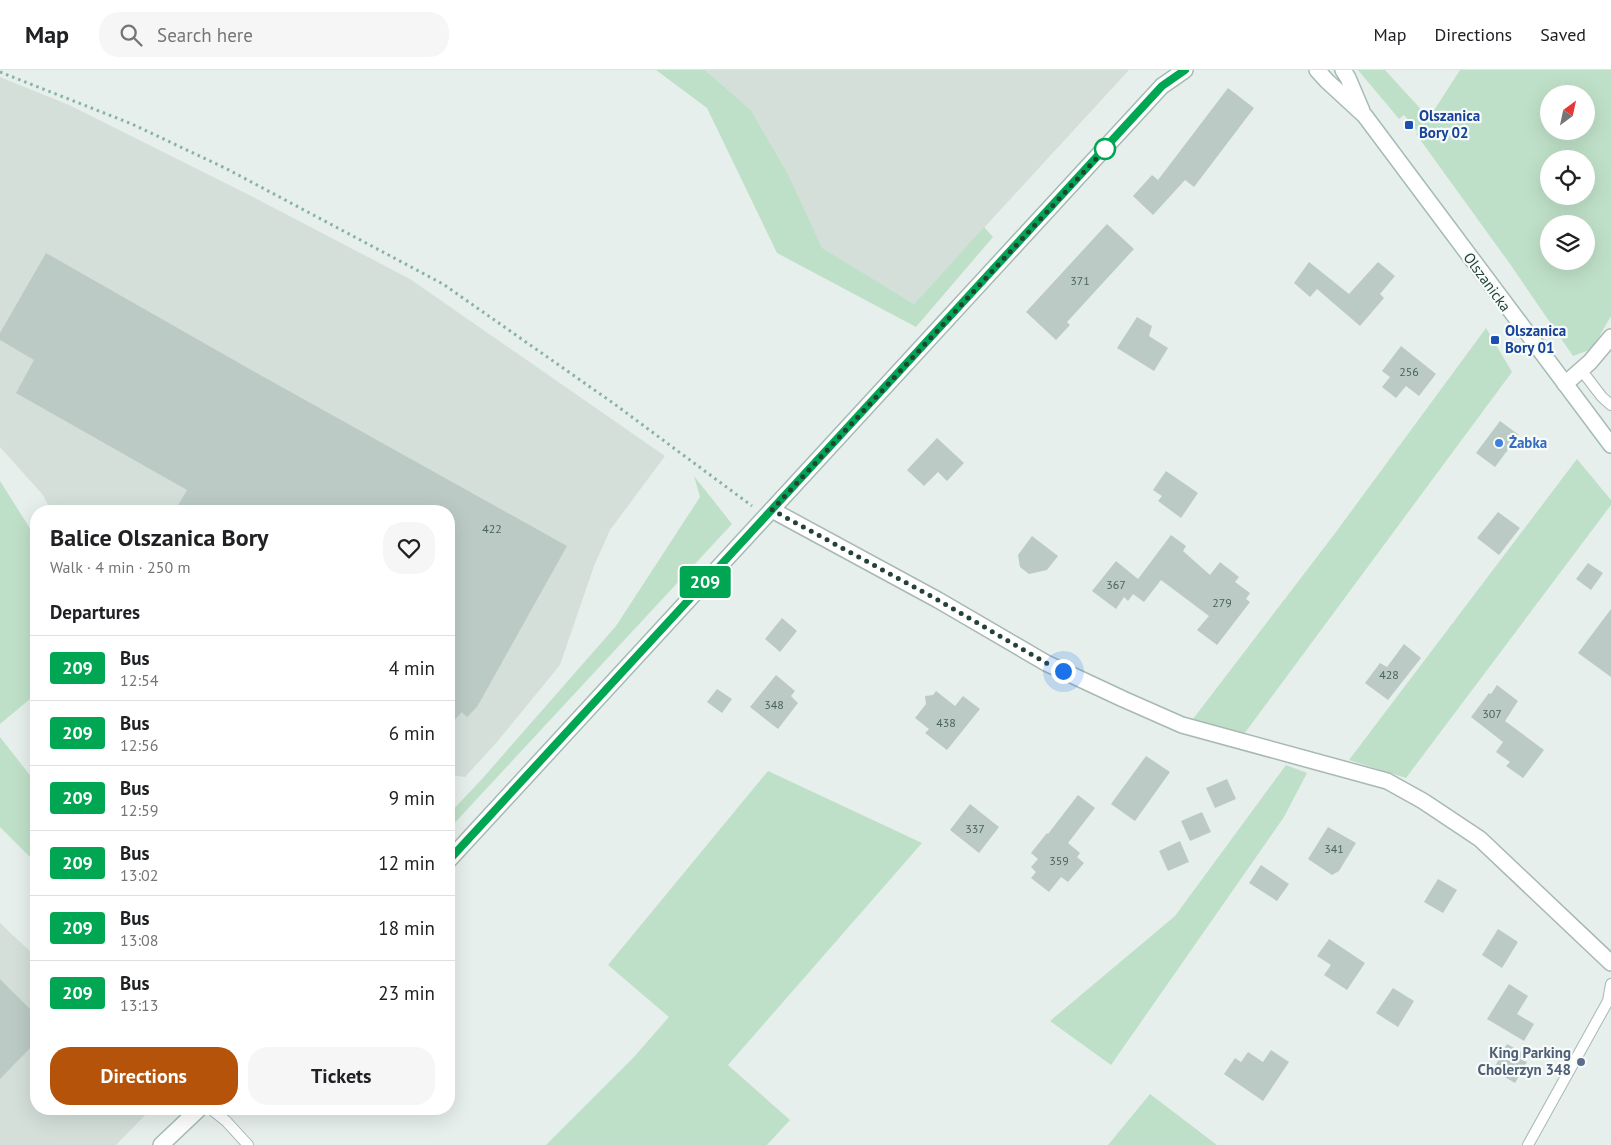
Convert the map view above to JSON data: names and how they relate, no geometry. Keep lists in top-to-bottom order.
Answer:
{
  "streets": {
    "street": ["Olszanicka"]
  },
  "places": {
    "transit": ["Olszanica Bory 02", "Olszanica Bory 01"],
    "other": ["Żabka", "King Parking Cholerzyn 348"]
  },
  "lines": ["bus line 209"],
  "house_numbers": [
    "371",
    "256",
    "422",
    "367",
    "279",
    "428",
    "348",
    "307",
    "438",
    "337",
    "341",
    "359"
  ],
  "north": "top right",
  "page": {
    "header": "Map",
    "search": "Search here",
    "nav": ["Map", "Directions", "Saved"],
    "on_map": "209",
    "heading": [
      ["Balice Olszanica Bory", "Walk · 4 min · 250 m"],
      "Departures"
    ],
    "list": [
      {
        "mark": "209",
        "name": "Bus",
        "note": "12:54",
        "value": "4 min"
      },
      {
        "mark": "209",
        "name": "Bus",
        "note": "12:56",
        "value": "6 min"
      },
      {
        "mark": "209",
        "name": "Bus",
        "note": "12:59",
        "value": "9 min"
      },
      {
        "mark": "209",
        "name": "Bus",
        "note": "13:02",
        "value": "12 min"
      },
      {
        "mark": "209",
        "name": "Bus",
        "note": "13:08",
        "value": "18 min"
      },
      {
        "mark": "209",
        "name": "Bus",
        "note": "13:13",
        "value": "23 min"
      }
    ],
    "buttons": ["Directions", "Tickets"]
  }
}
